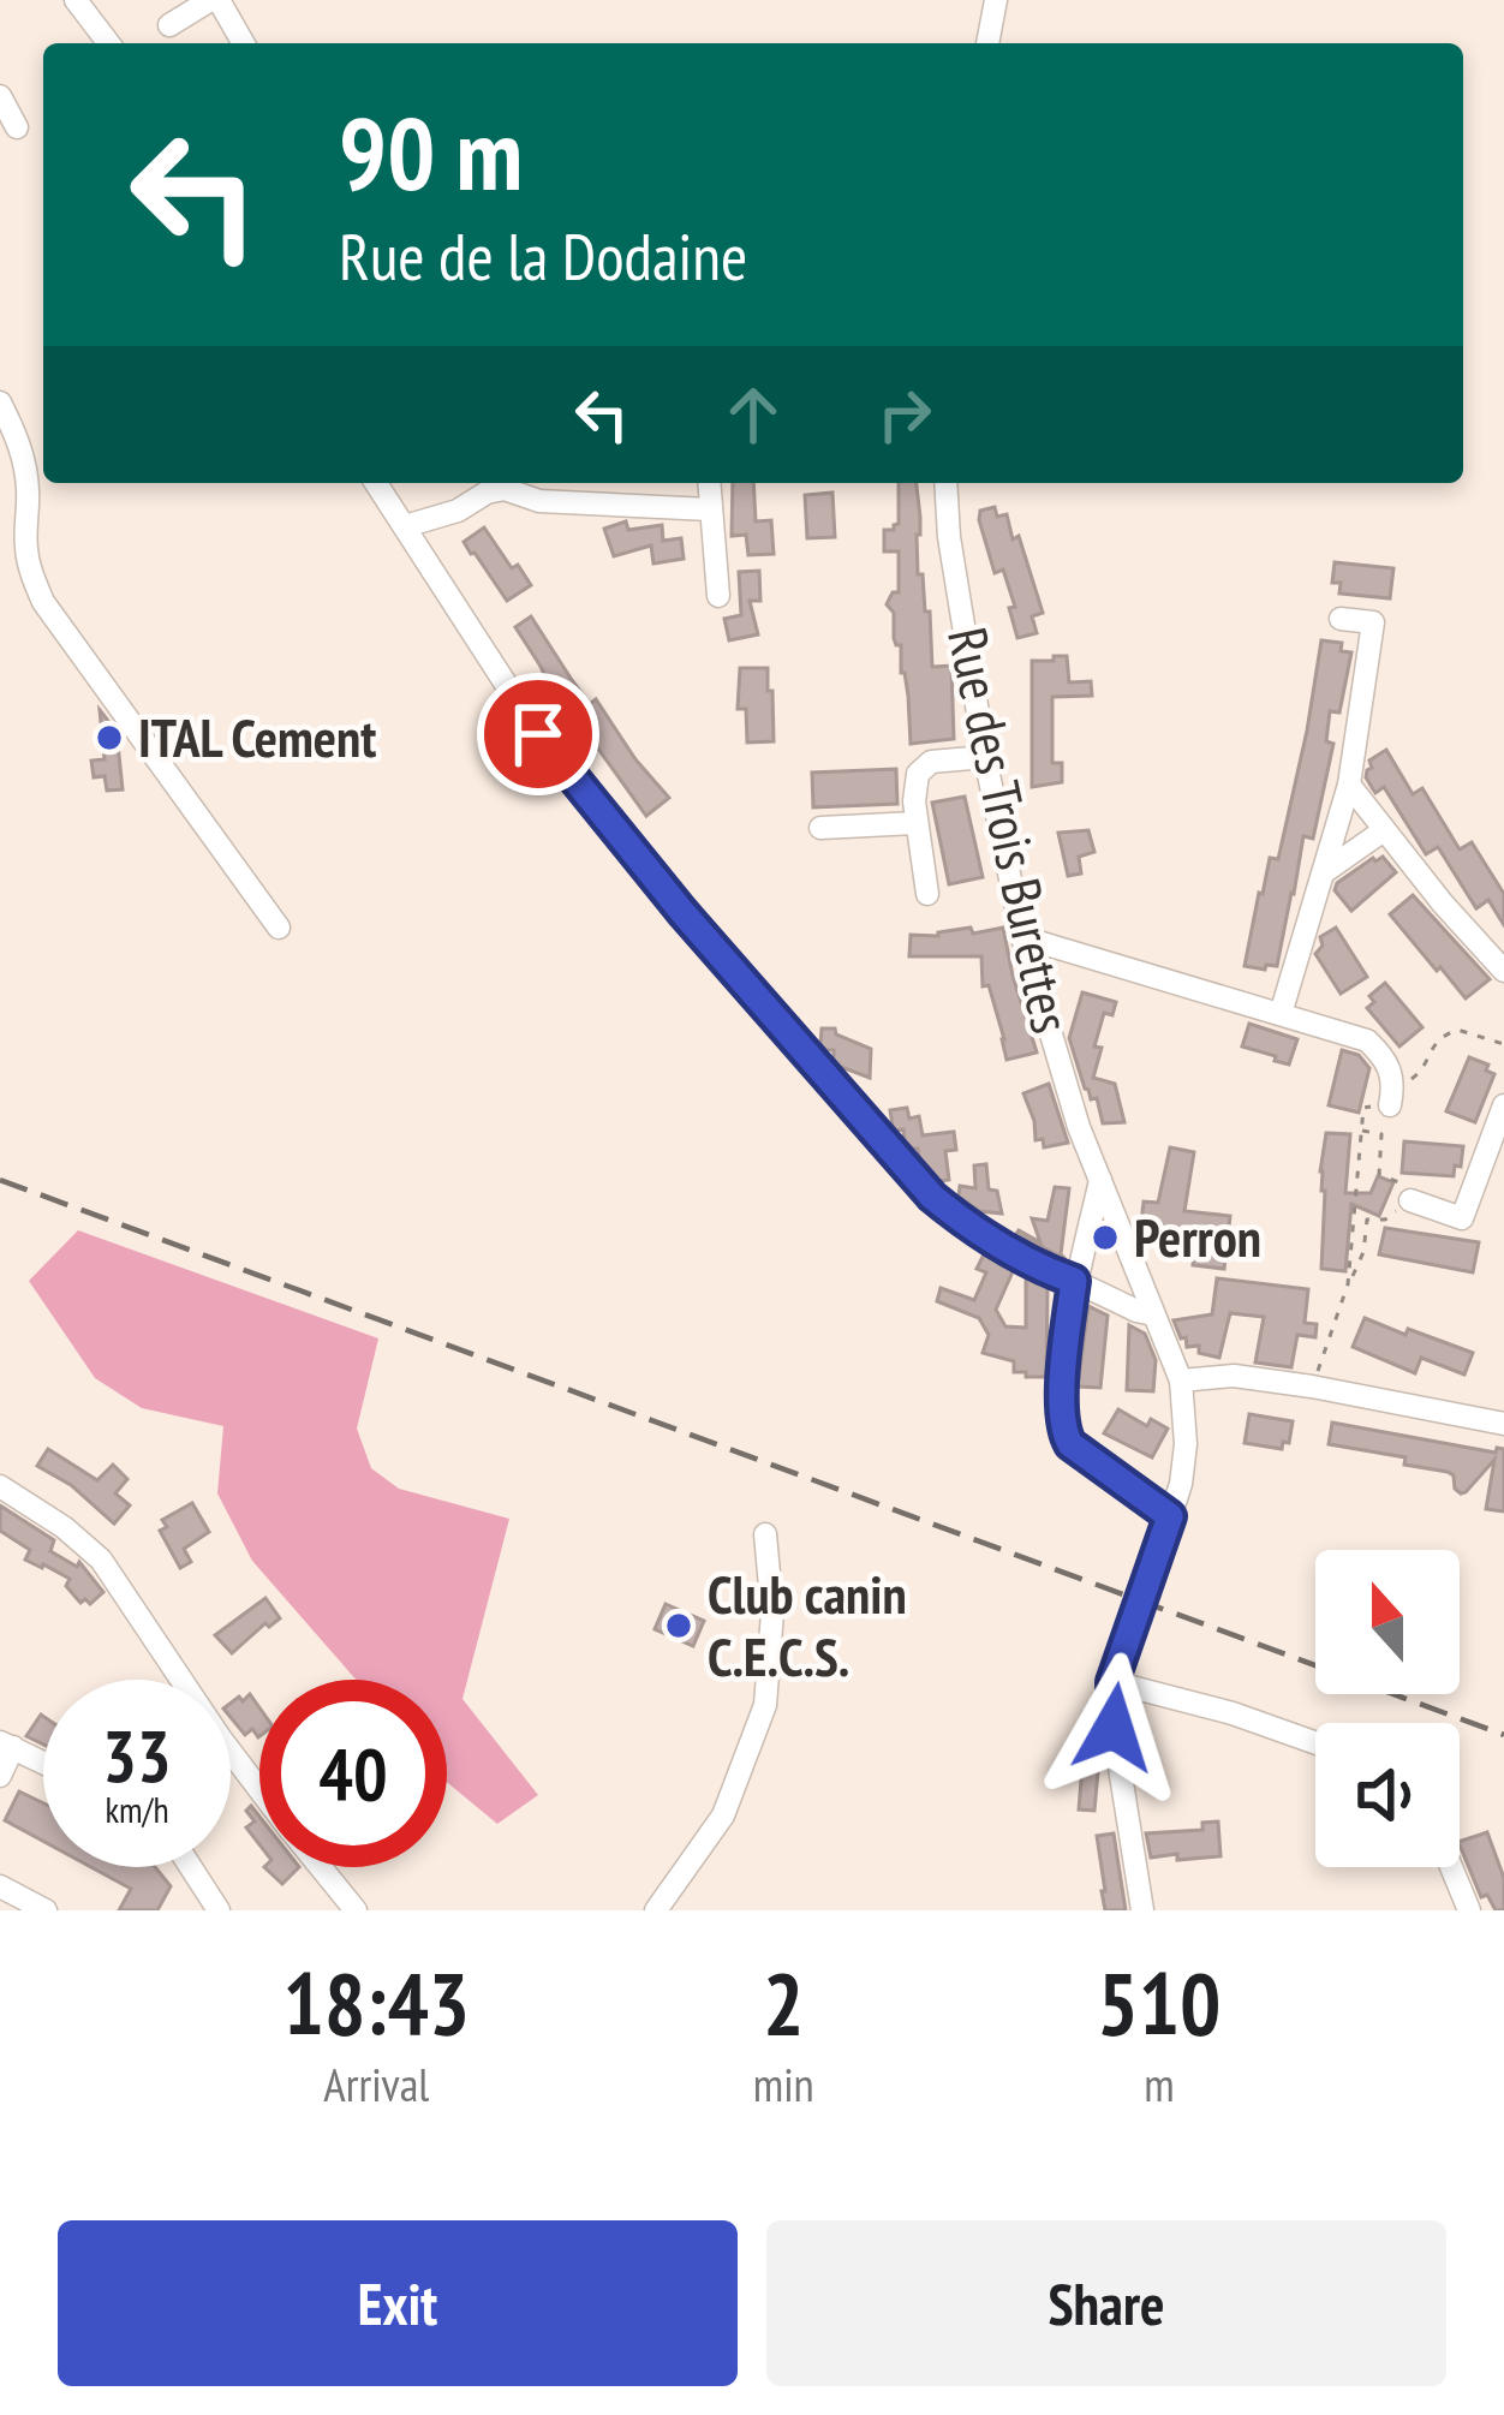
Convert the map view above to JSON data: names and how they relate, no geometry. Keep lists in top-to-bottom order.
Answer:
{
  "streets": {
    "street": ["Rue des Trois Burettes"]
  },
  "places": ["ITAL Cement", "Perron", "Club canin C.E.C.S."],
  "north": "top",
  "page": {
    "turn": ["90 m", "Rue de la Dodaine"],
    "speed": "33 km/h",
    "limit": "40",
    "eta": [
      "18:43",
      "Arrival",
      "2",
      "min",
      "510",
      "m"
    ],
    "buttons": ["Exit", "Share"]
  }
}
